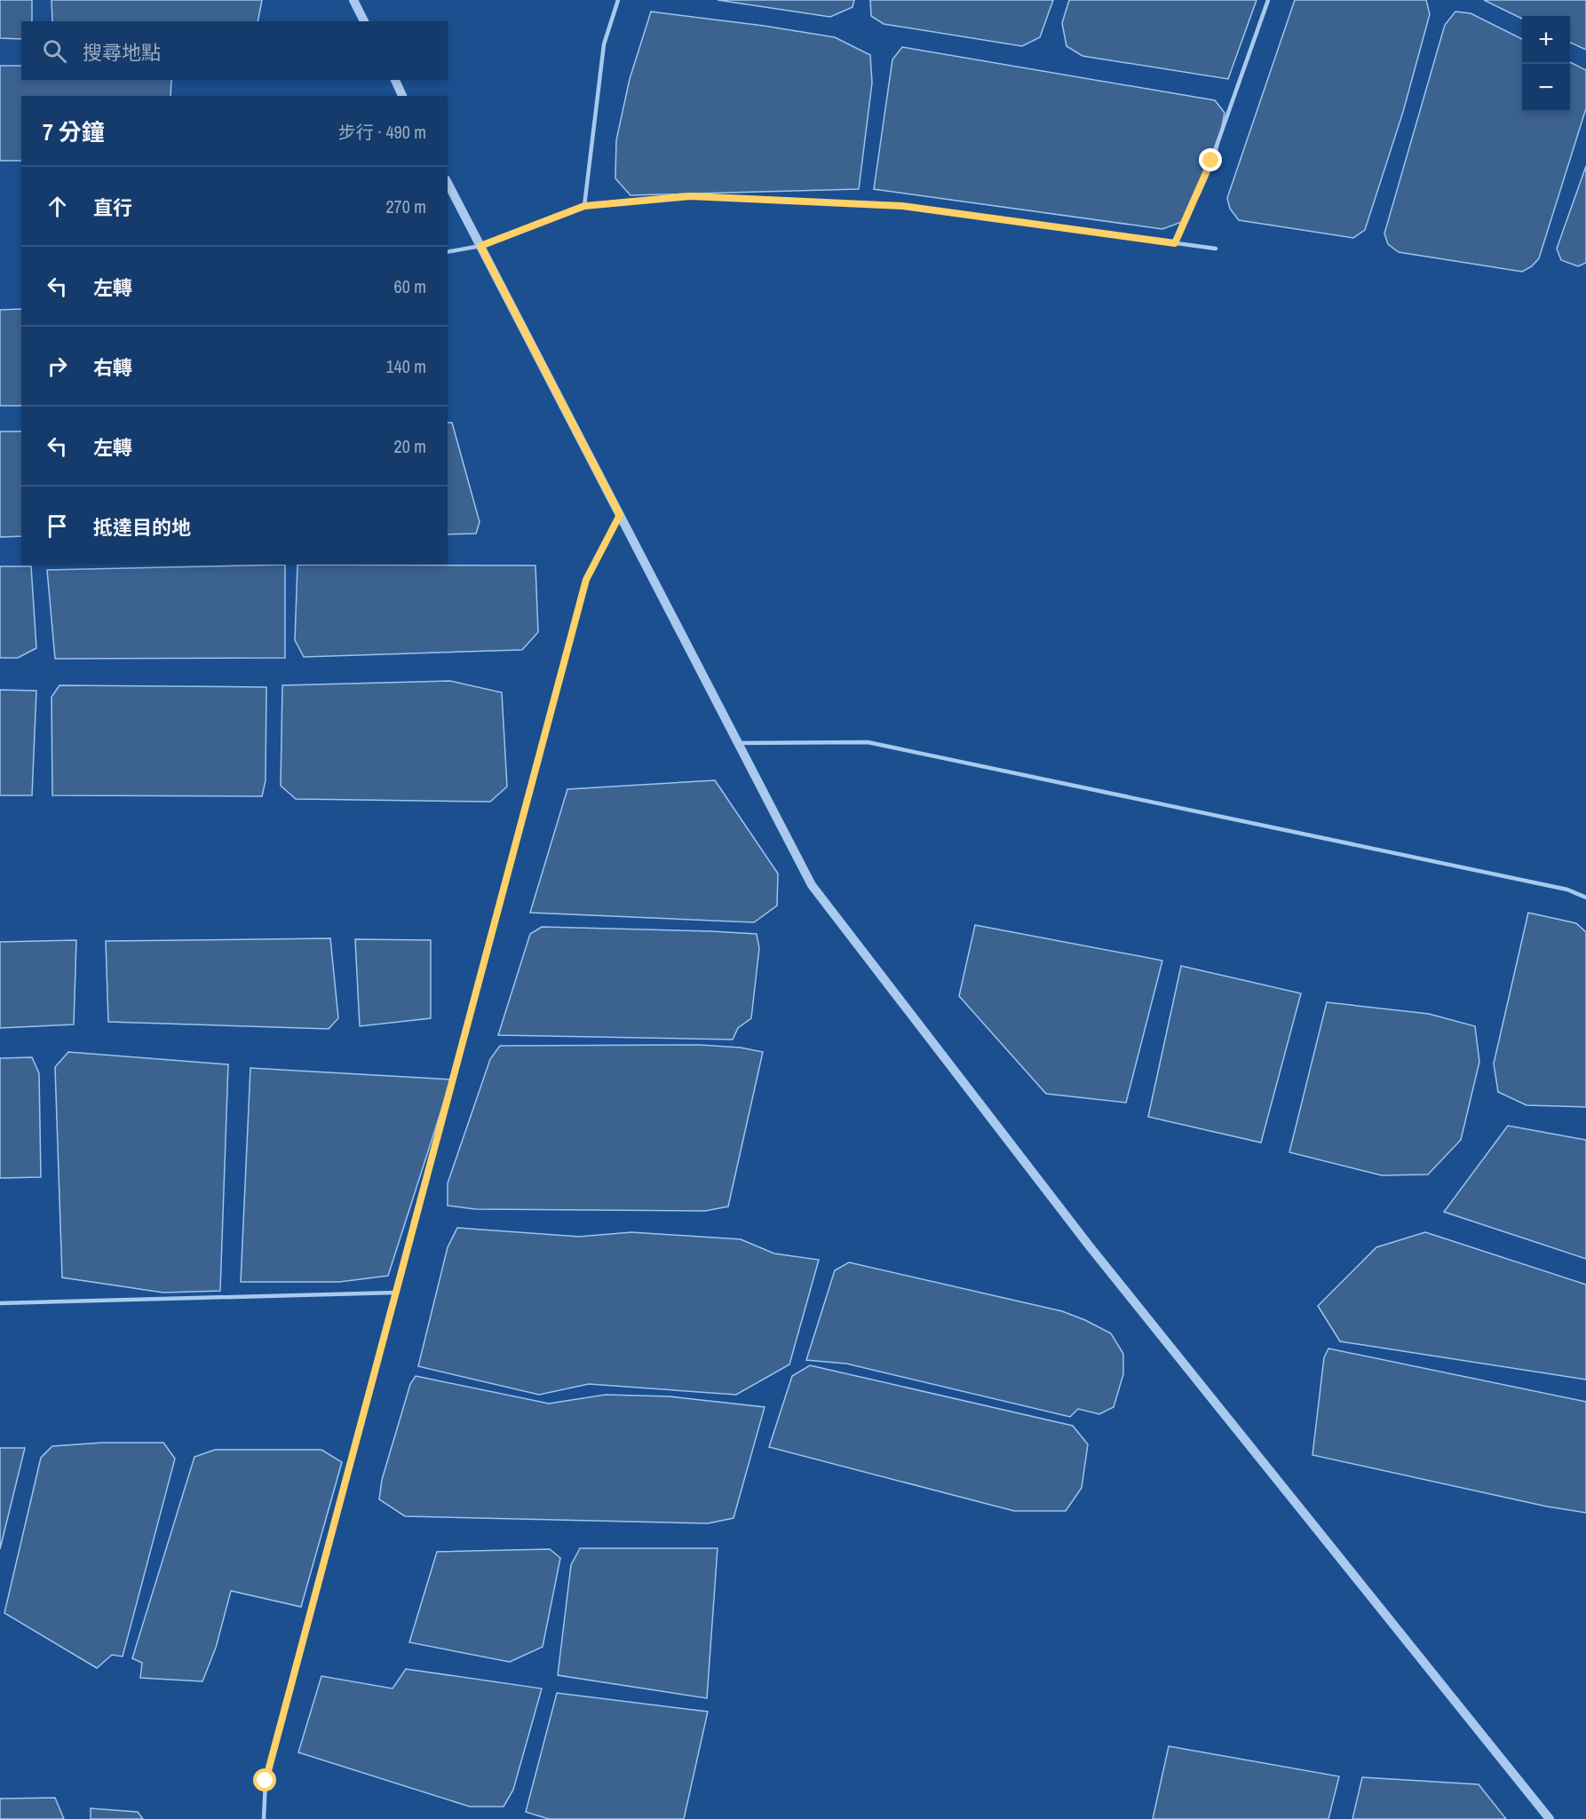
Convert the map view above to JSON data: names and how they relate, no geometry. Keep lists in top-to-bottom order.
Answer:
{
  "page": {
    "map_buttons": ["+", "−"],
    "search": "搜尋地點",
    "heading": ["7 分鐘", "步行 · 490 m"],
    "list": [
      ["直行", "270 m"],
      ["左轉", "60 m"],
      ["右轉", "140 m"],
      ["左轉", "20 m"],
      "抵達目的地"
    ]
  }
}
